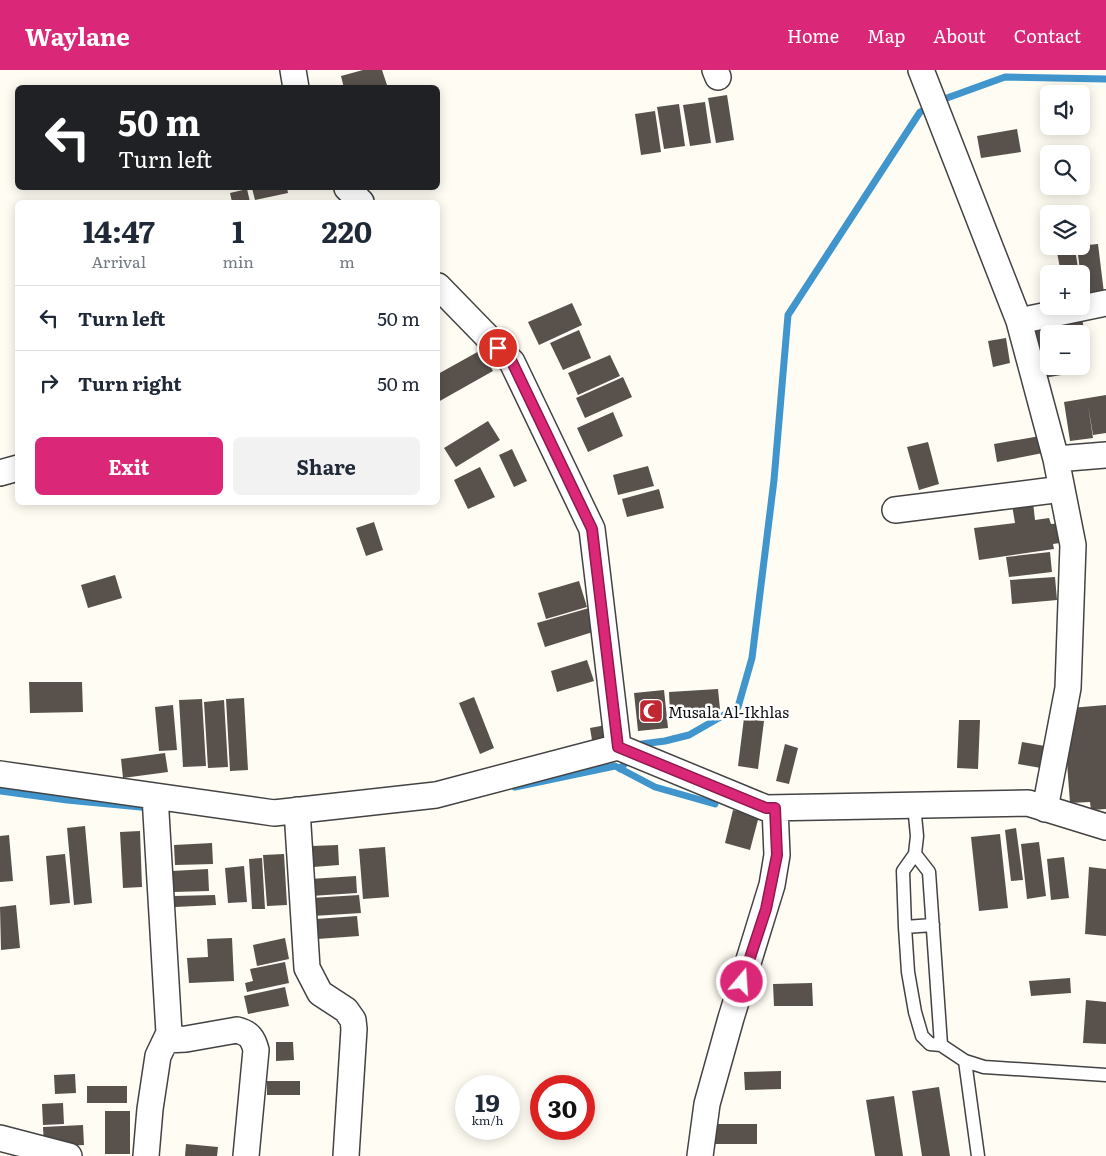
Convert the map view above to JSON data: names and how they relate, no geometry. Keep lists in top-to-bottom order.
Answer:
{
  "places": {
    "mosque": ["Musala Al-Ikhlas"]
  },
  "page": {
    "header": "Waylane",
    "nav": [
      "Home",
      "Map",
      "About",
      "Contact"
    ],
    "map_buttons": ["+", "−"],
    "turn": ["50 m", "Turn left"],
    "eta": [
      "14:47",
      "Arrival",
      "1",
      "min",
      "220",
      "m"
    ],
    "list": [
      {
        "name": "Turn left",
        "value": "50 m"
      },
      {
        "name": "Turn right",
        "value": "50 m"
      }
    ],
    "buttons": ["Exit", "Share"],
    "speed": "19 km/h",
    "limit": "30"
  }
}
